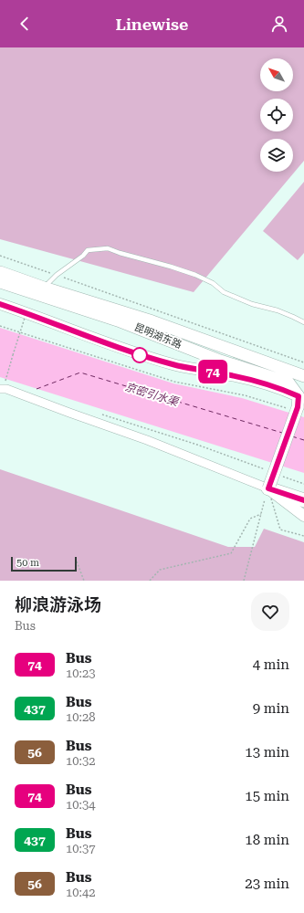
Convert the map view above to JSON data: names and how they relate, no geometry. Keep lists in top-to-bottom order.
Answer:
{
  "streets": {
    "main road": ["昆明湖东路"]
  },
  "water": ["京密引水渠"],
  "lines": ["bus line 74"],
  "scale_bar": "50 m",
  "north": "top left",
  "page": {
    "header": "Linewise",
    "on_map": "74",
    "scale": "50 m",
    "heading": ["柳浪游泳场", "Bus"],
    "list": [
      {
        "mark": "74",
        "name": "Bus",
        "note": "10:23",
        "value": "4 min"
      },
      {
        "mark": "437",
        "name": "Bus",
        "note": "10:28",
        "value": "9 min"
      },
      {
        "mark": "56",
        "name": "Bus",
        "note": "10:32",
        "value": "13 min"
      },
      {
        "mark": "74",
        "name": "Bus",
        "note": "10:34",
        "value": "15 min"
      },
      {
        "mark": "437",
        "name": "Bus",
        "note": "10:37",
        "value": "18 min"
      },
      {
        "mark": "56",
        "name": "Bus",
        "note": "10:42",
        "value": "23 min"
      }
    ]
  }
}
